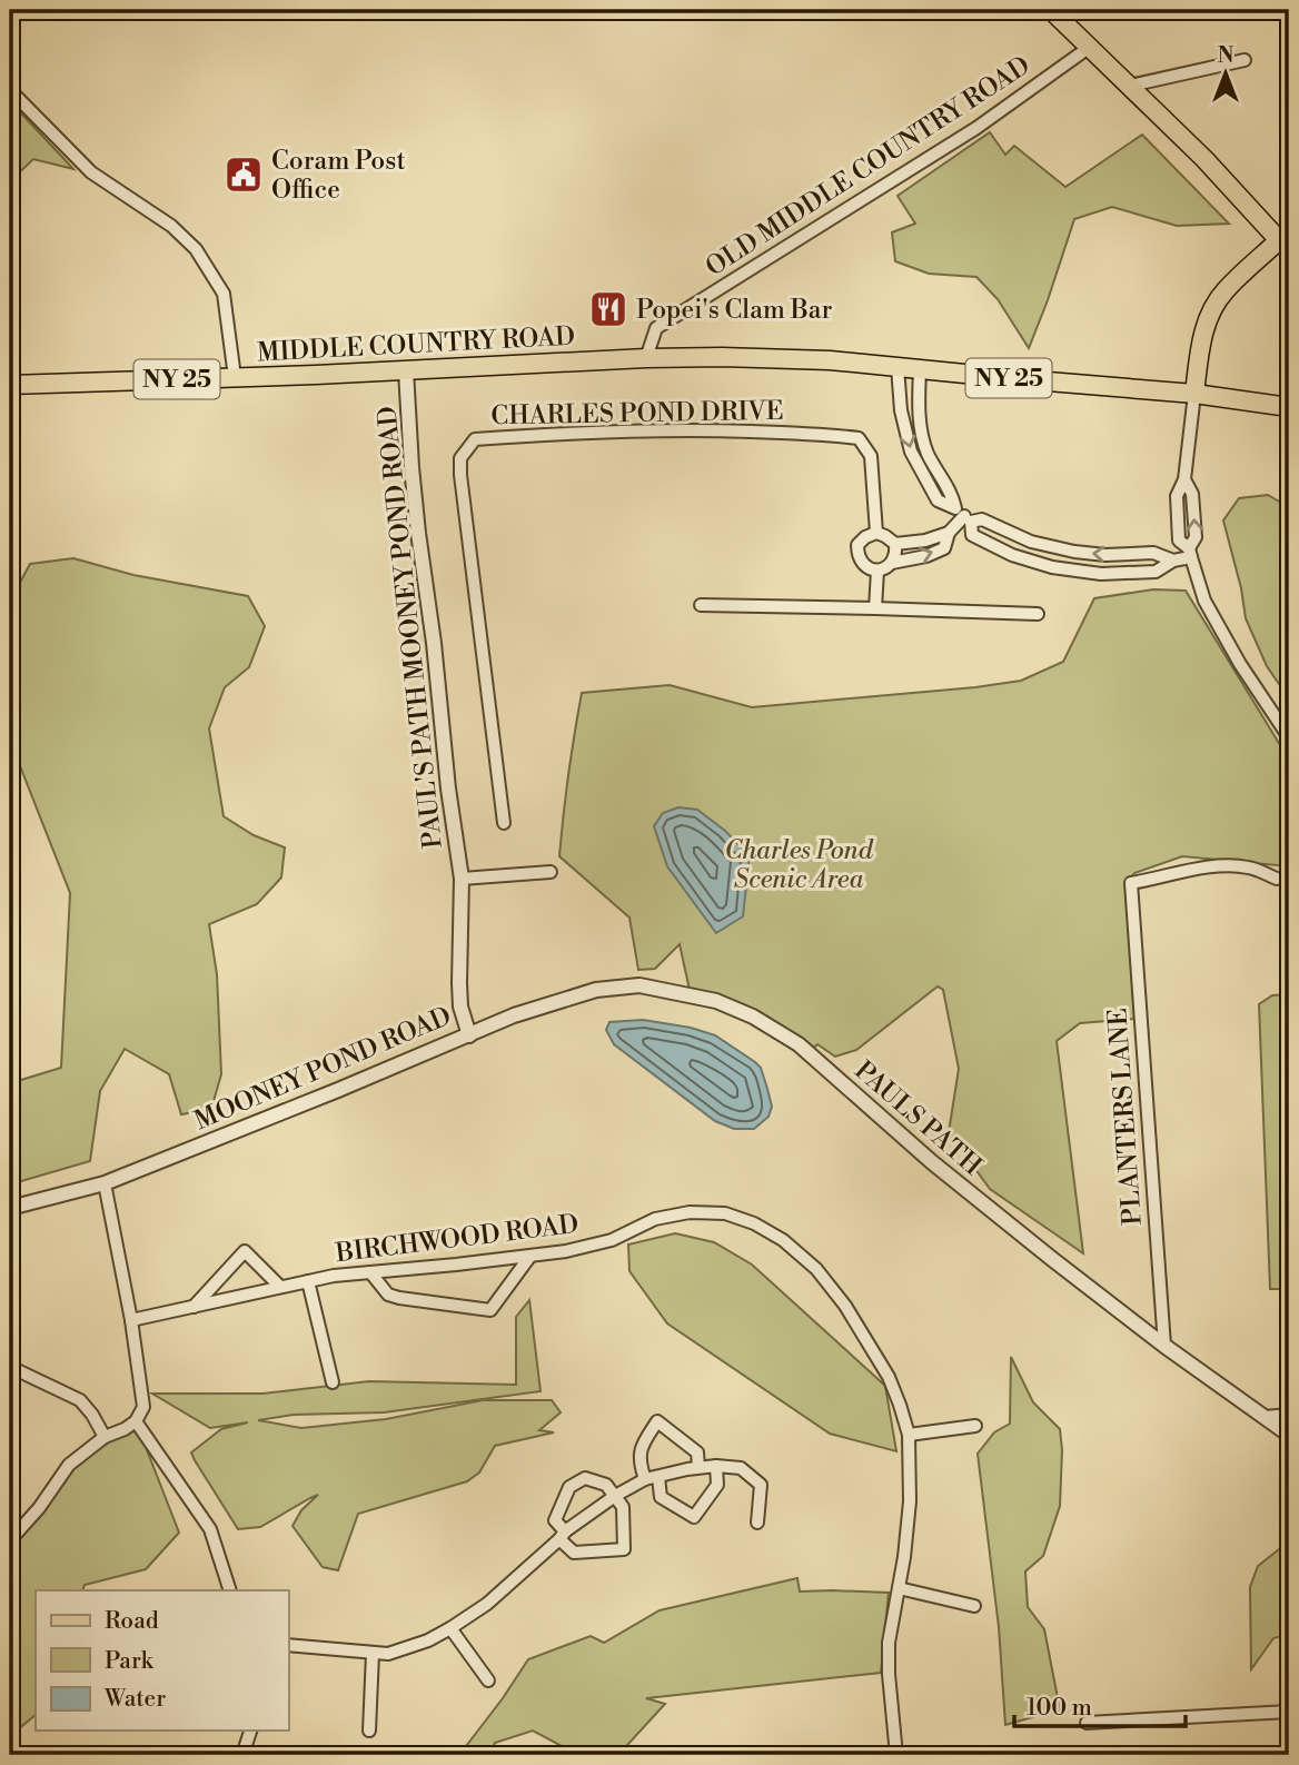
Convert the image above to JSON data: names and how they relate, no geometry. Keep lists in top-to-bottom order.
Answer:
{
  "streets": {
    "main road": ["MIDDLE COUNTRY ROAD", "NY 25"],
    "street": [
      "OLD MIDDLE COUNTRY ROAD",
      "CHARLES POND DRIVE",
      "PAUL'S PATH MOONEY POND ROAD",
      "MOONEY POND ROAD",
      "PLANTERS LANE",
      "PAULS PATH",
      "BIRCHWOOD ROAD"
    ]
  },
  "crossings": [
    ["OLD MIDDLE COUNTRY ROAD", "MIDDLE COUNTRY ROAD"],
    ["MIDDLE COUNTRY ROAD", "PAUL'S PATH MOONEY POND ROAD"],
    ["PAUL'S PATH MOONEY POND ROAD", "MOONEY POND ROAD"],
    ["MOONEY POND ROAD", "PAULS PATH"],
    ["PLANTERS LANE", "PAULS PATH"]
  ],
  "parks": ["Charles Pond Scenic Area"],
  "places": {
    "public building": ["Coram Post Office"],
    "restaurant": ["Popei's Clam Bar"]
  },
  "legend": ["Road", "Park", "Water"],
  "scale_bar": "100 m",
  "north": "top"
}
